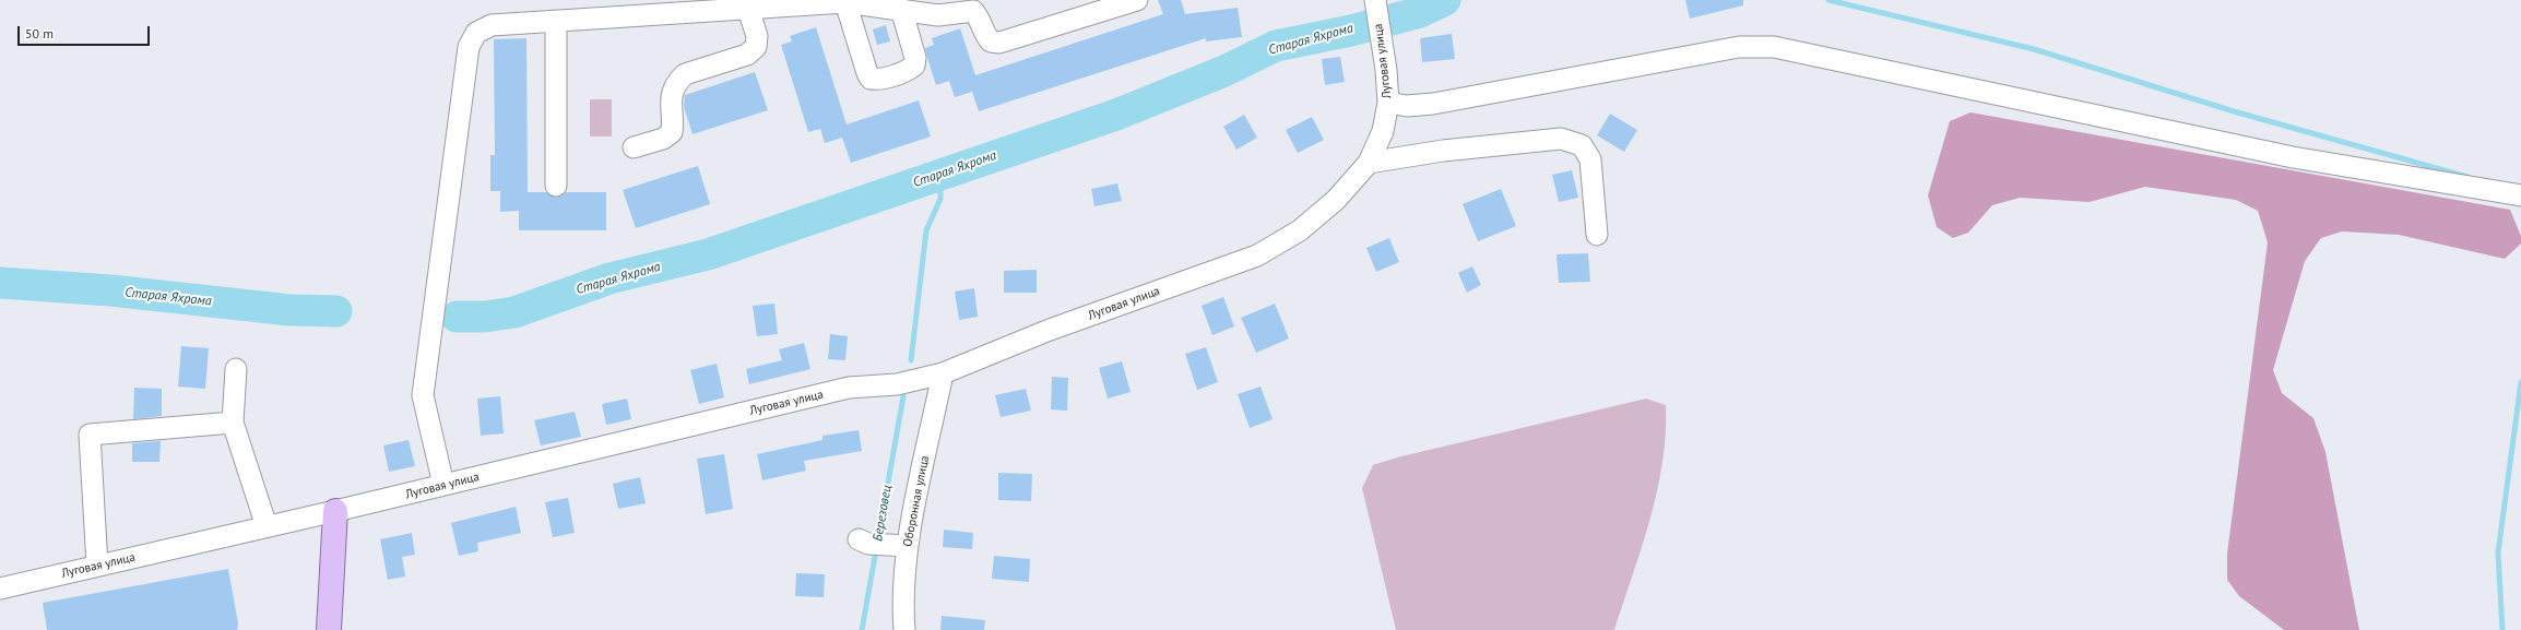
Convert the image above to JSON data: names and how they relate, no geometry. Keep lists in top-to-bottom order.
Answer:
{
  "streets": {
    "street": ["Луговая улица", "Оборонная улица"]
  },
  "crossings": [
    ["Луговая улица", "Оборонная улица"]
  ],
  "water": ["Старая Яхрома", "Березовец"],
  "scale_bar": "50 m"
}
